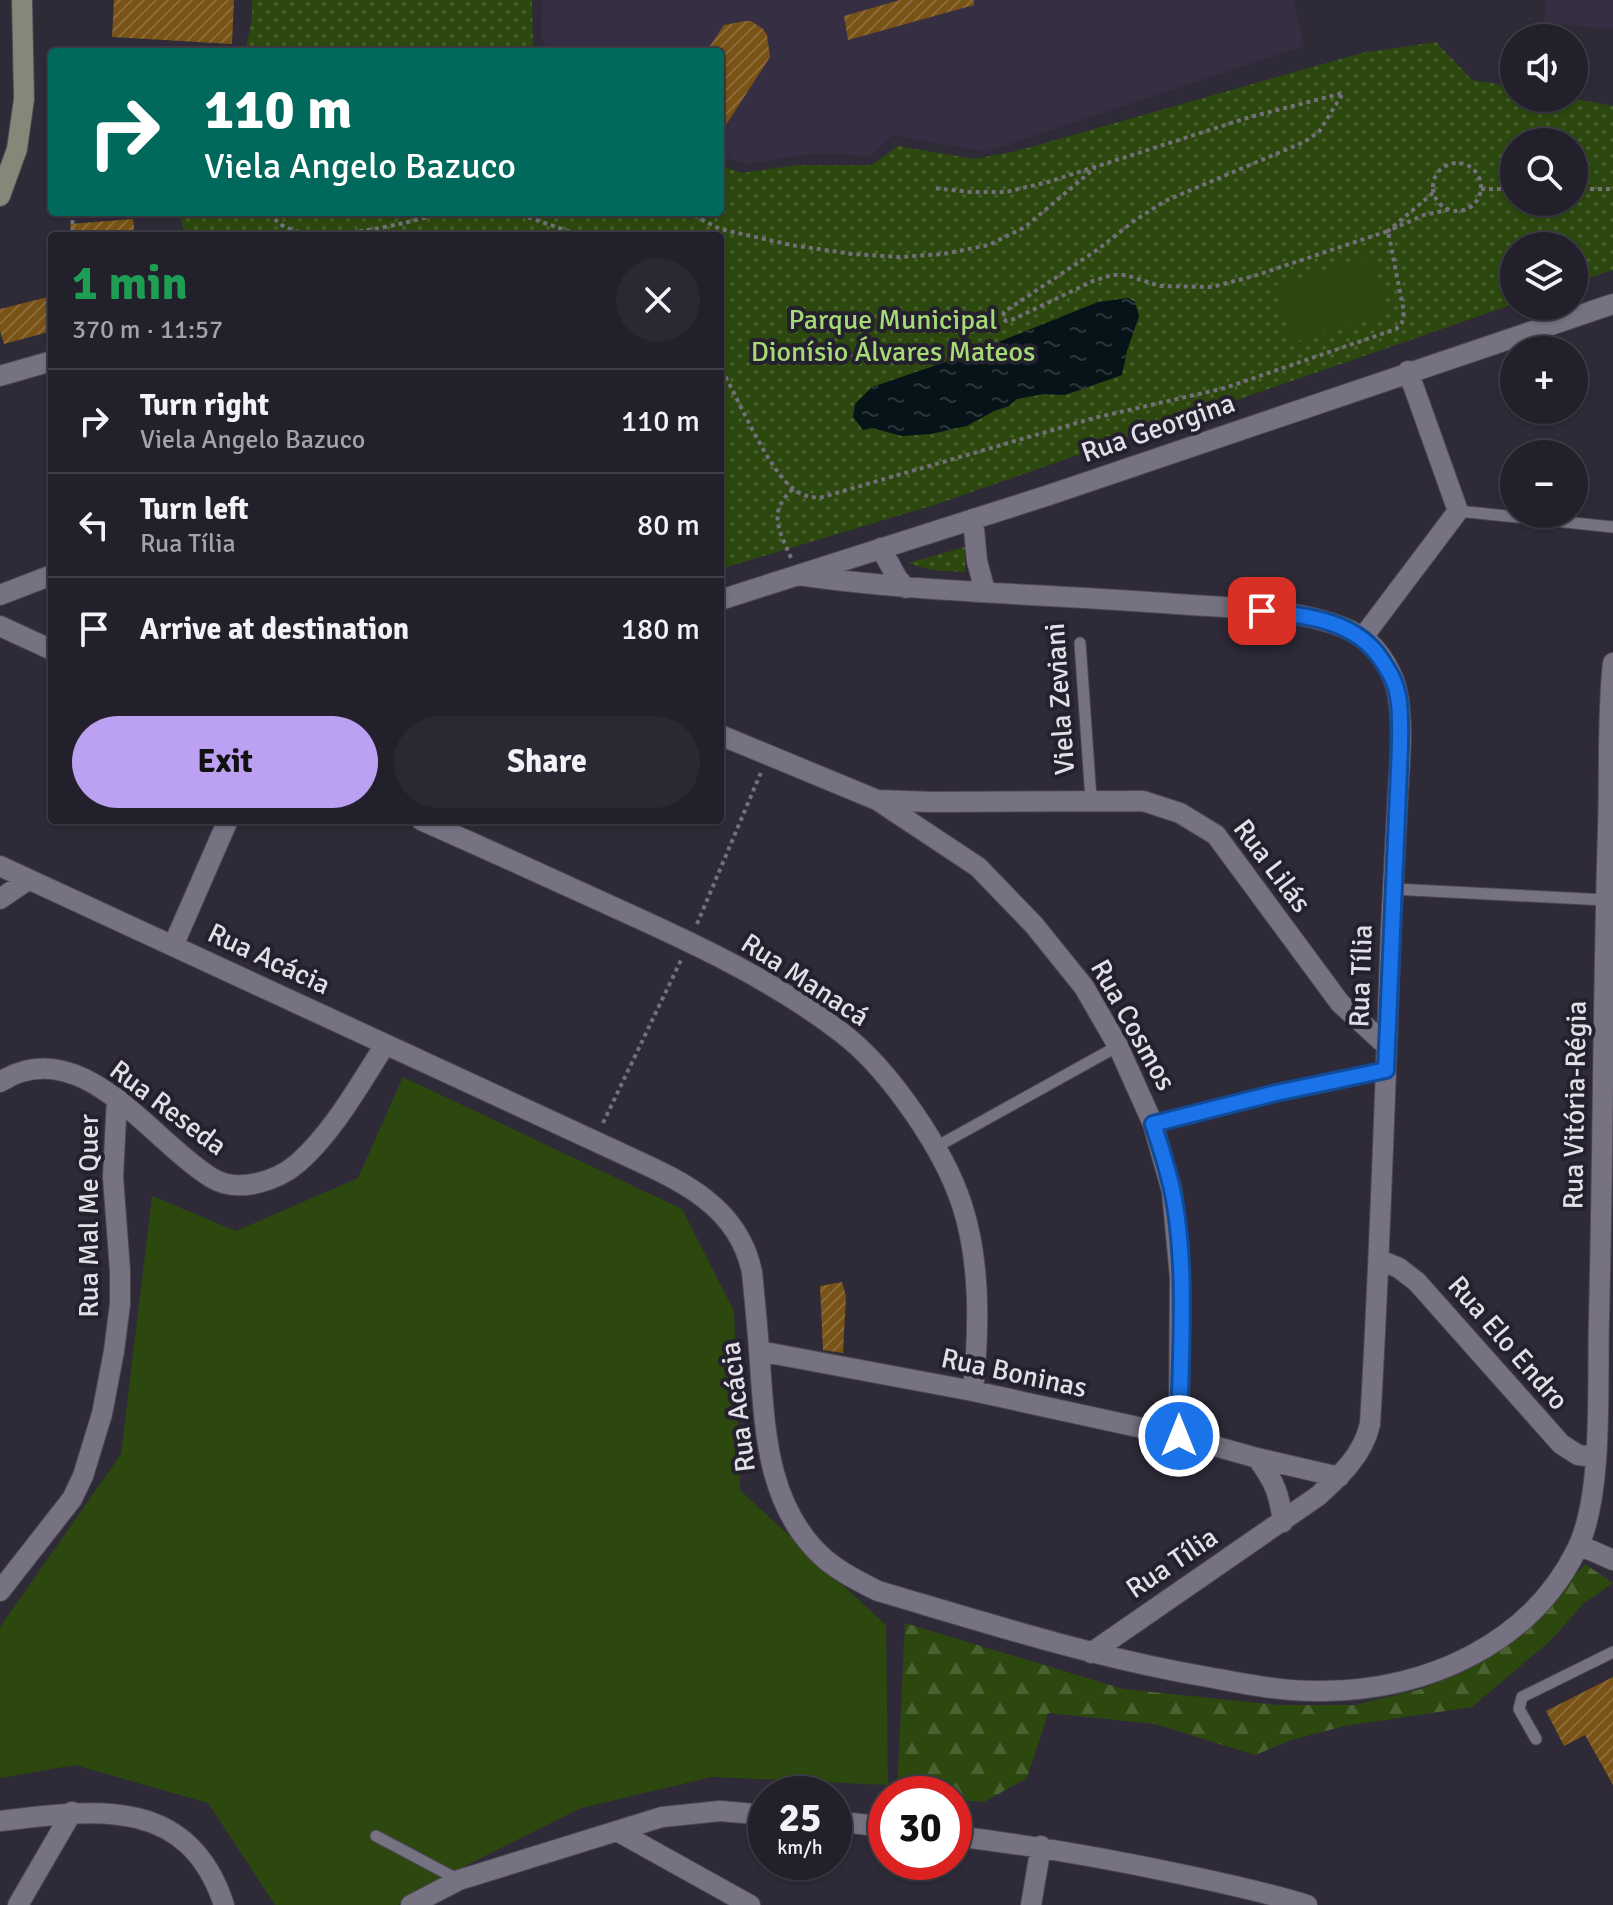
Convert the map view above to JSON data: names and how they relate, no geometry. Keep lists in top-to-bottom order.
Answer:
{
  "streets": {
    "street": [
      "Rua Georgina",
      "Rua Lilás",
      "Rua Acácia",
      "Rua Tília",
      "Rua Manacá",
      "Rua Cosmos",
      "Rua Vitória-Régia",
      "Rua Reseda",
      "Rua Mal Me Quer",
      "Rua Elo Endro",
      "Rua Boninas"
    ],
    "lane": ["Viela Zeviani"]
  },
  "crossings": [
    ["Viela Zeviani", "Rua Lilás"],
    ["Rua Lilás", "Rua Tília"],
    ["Rua Lilás", "Rua Cosmos"],
    ["Rua Acácia", "Rua Tília"],
    ["Rua Acácia", "Rua Vitória-Régia"],
    ["Rua Acácia", "Rua Reseda"],
    ["Rua Acácia", "Rua Boninas"],
    ["Rua Tília", "Rua Elo Endro"],
    ["Rua Tília", "Rua Boninas"],
    ["Rua Manacá", "Rua Boninas"],
    ["Rua Cosmos", "Rua Boninas"],
    ["Rua Vitória-Régia", "Rua Elo Endro"],
    ["Rua Reseda", "Rua Mal Me Quer"]
  ],
  "parks": ["Parque Municipal Dionísio Álvares Mateos"],
  "page": {
    "map_buttons": ["+", "−"],
    "turn": ["110 m", "Viela Angelo Bazuco"],
    "heading": ["1 min", "370 m · 11:57"],
    "list": [
      {
        "name": "Turn right",
        "note": "Viela Angelo Bazuco",
        "value": "110 m"
      },
      {
        "name": "Turn left",
        "note": "Rua Tília",
        "value": "80 m"
      },
      {
        "name": "Arrive at destination",
        "value": "180 m"
      }
    ],
    "buttons": ["Exit", "Share"],
    "speed": "25 km/h",
    "limit": "30"
  }
}
